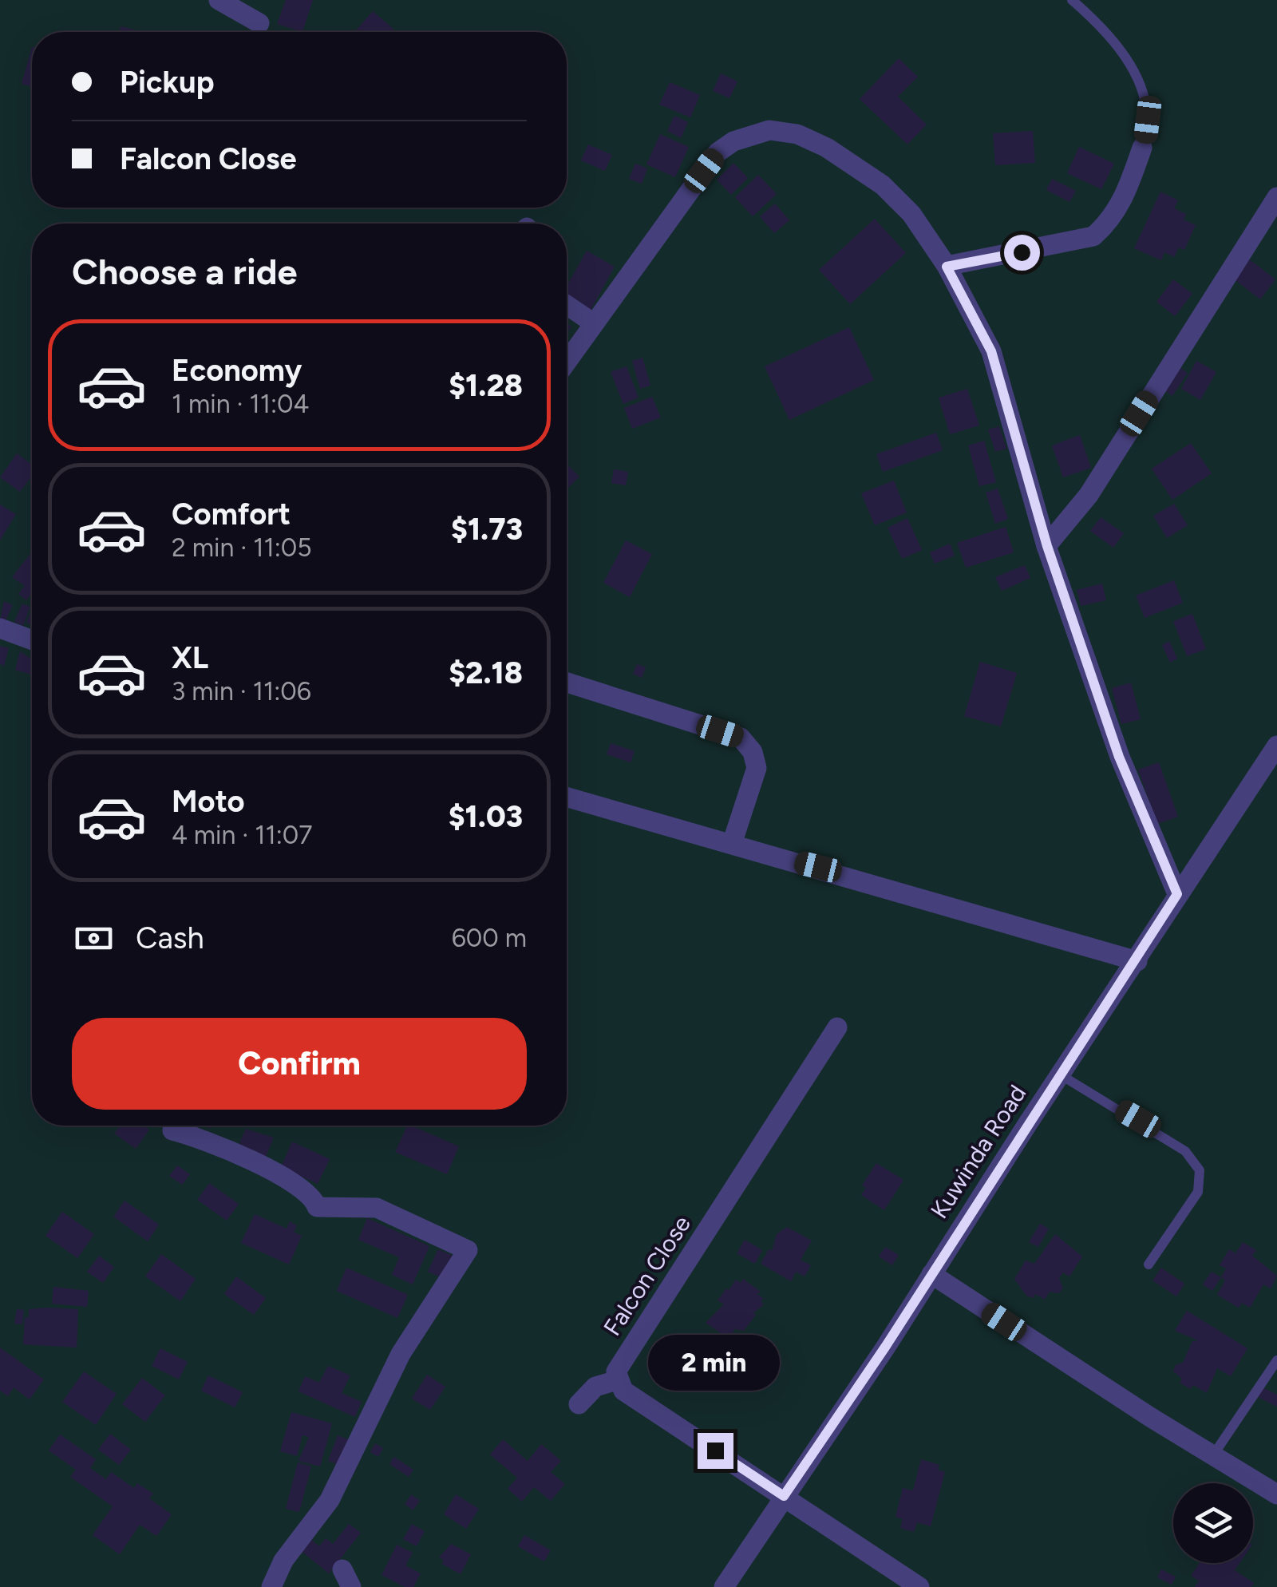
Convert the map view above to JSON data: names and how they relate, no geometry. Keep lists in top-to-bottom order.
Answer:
{
  "streets": {
    "street": ["Kuwinda Road", "Falcon Close"]
  },
  "page": {
    "banner": ["Pickup", "Falcon Close"],
    "heading": "Choose a ride",
    "list": [
      {
        "name": "Economy",
        "note": "1 min · 11:04",
        "value": "$1.28"
      },
      {
        "name": "Comfort",
        "note": "2 min · 11:05",
        "value": "$1.73"
      },
      {
        "name": "XL",
        "note": "3 min · 11:06",
        "value": "$2.18"
      },
      {
        "name": "Moto",
        "note": "4 min · 11:07",
        "value": "$1.03"
      }
    ],
    "pay": ["Cash", "600 m"],
    "buttons": "Confirm",
    "bubble": "2 min"
  }
}
